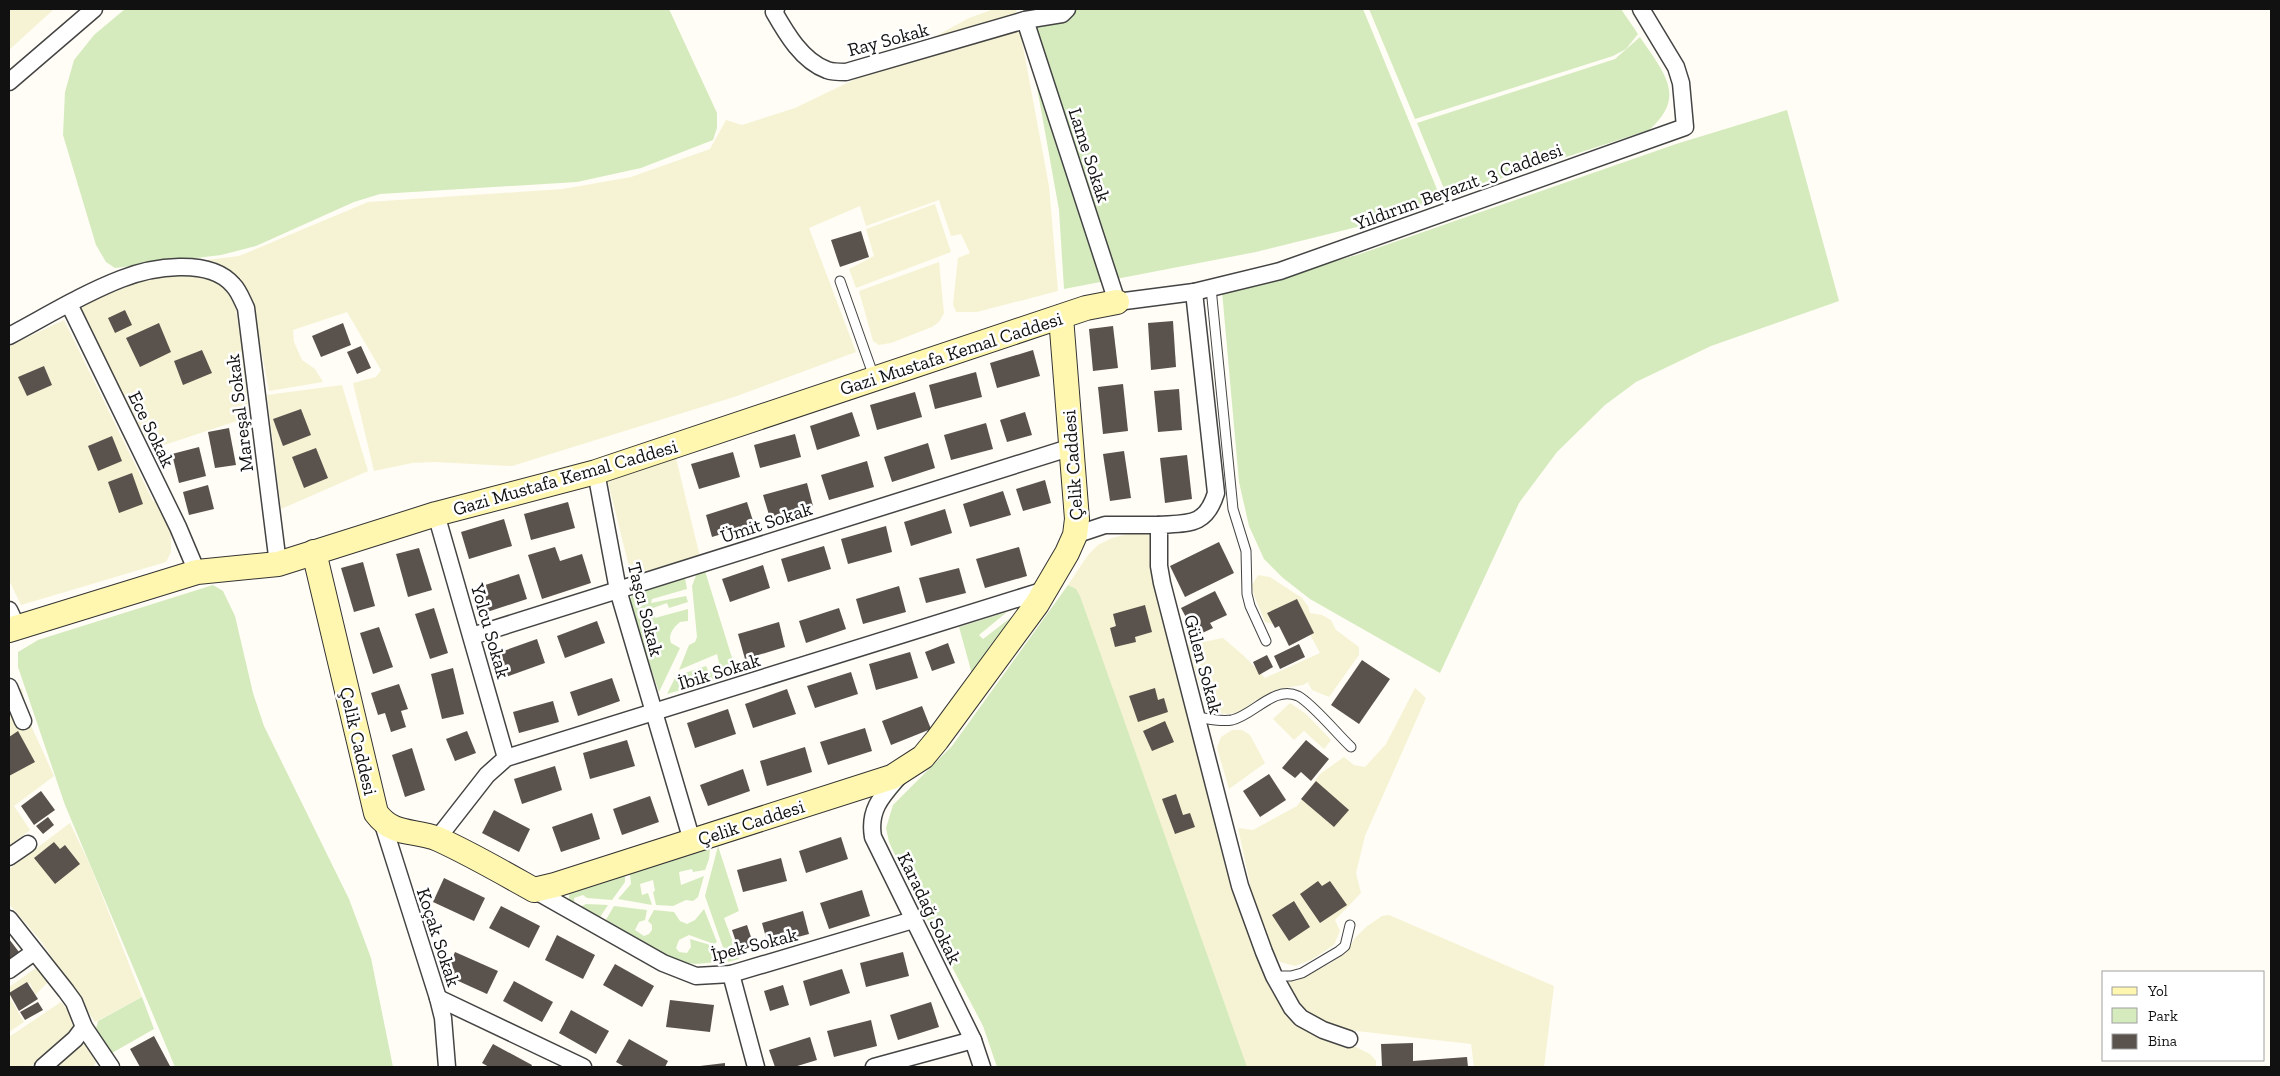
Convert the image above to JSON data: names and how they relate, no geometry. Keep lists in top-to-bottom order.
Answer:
{
  "streets": {
    "street": [
      "Ray Sokak",
      "Lame Sokak",
      "Yıldırım Beyazıt_3 Caddesi",
      "Gazi Mustafa Kemal Caddesi",
      "Mareşal Sokak",
      "Ece Sokak",
      "Çelik Caddesi",
      "Ümit Sokak",
      "Taşcı Sokak",
      "Yolcu Sokak",
      "Gülen Sokak",
      "İbik Sokak",
      "Karadağ Sokak",
      "Koçak Sokak",
      "İpek Sokak"
    ]
  },
  "crossings": [
    ["Ray Sokak", "Lame Sokak"],
    ["Lame Sokak", "Yıldırım Beyazıt_3 Caddesi"],
    ["Lame Sokak", "Gazi Mustafa Kemal Caddesi"],
    ["Yıldırım Beyazıt_3 Caddesi", "Gazi Mustafa Kemal Caddesi"],
    ["Gazi Mustafa Kemal Caddesi", "Mareşal Sokak"],
    ["Gazi Mustafa Kemal Caddesi", "Ece Sokak"],
    ["Gazi Mustafa Kemal Caddesi", "Çelik Caddesi"],
    ["Gazi Mustafa Kemal Caddesi", "Taşcı Sokak"],
    ["Gazi Mustafa Kemal Caddesi", "Yolcu Sokak"],
    ["Mareşal Sokak", "Ece Sokak"],
    ["Çelik Caddesi", "Ümit Sokak"],
    ["Çelik Caddesi", "Taşcı Sokak"],
    ["Çelik Caddesi", "İbik Sokak"],
    ["Çelik Caddesi", "Karadağ Sokak"],
    ["Çelik Caddesi", "Koçak Sokak"],
    ["Çelik Caddesi", "İpek Sokak"],
    ["Ümit Sokak", "Taşcı Sokak"],
    ["Ümit Sokak", "Yolcu Sokak"],
    ["Taşcı Sokak", "İbik Sokak"],
    ["Yolcu Sokak", "İbik Sokak"],
    ["Karadağ Sokak", "İpek Sokak"]
  ],
  "legend": ["Yol", "Park", "Bina"]
}
